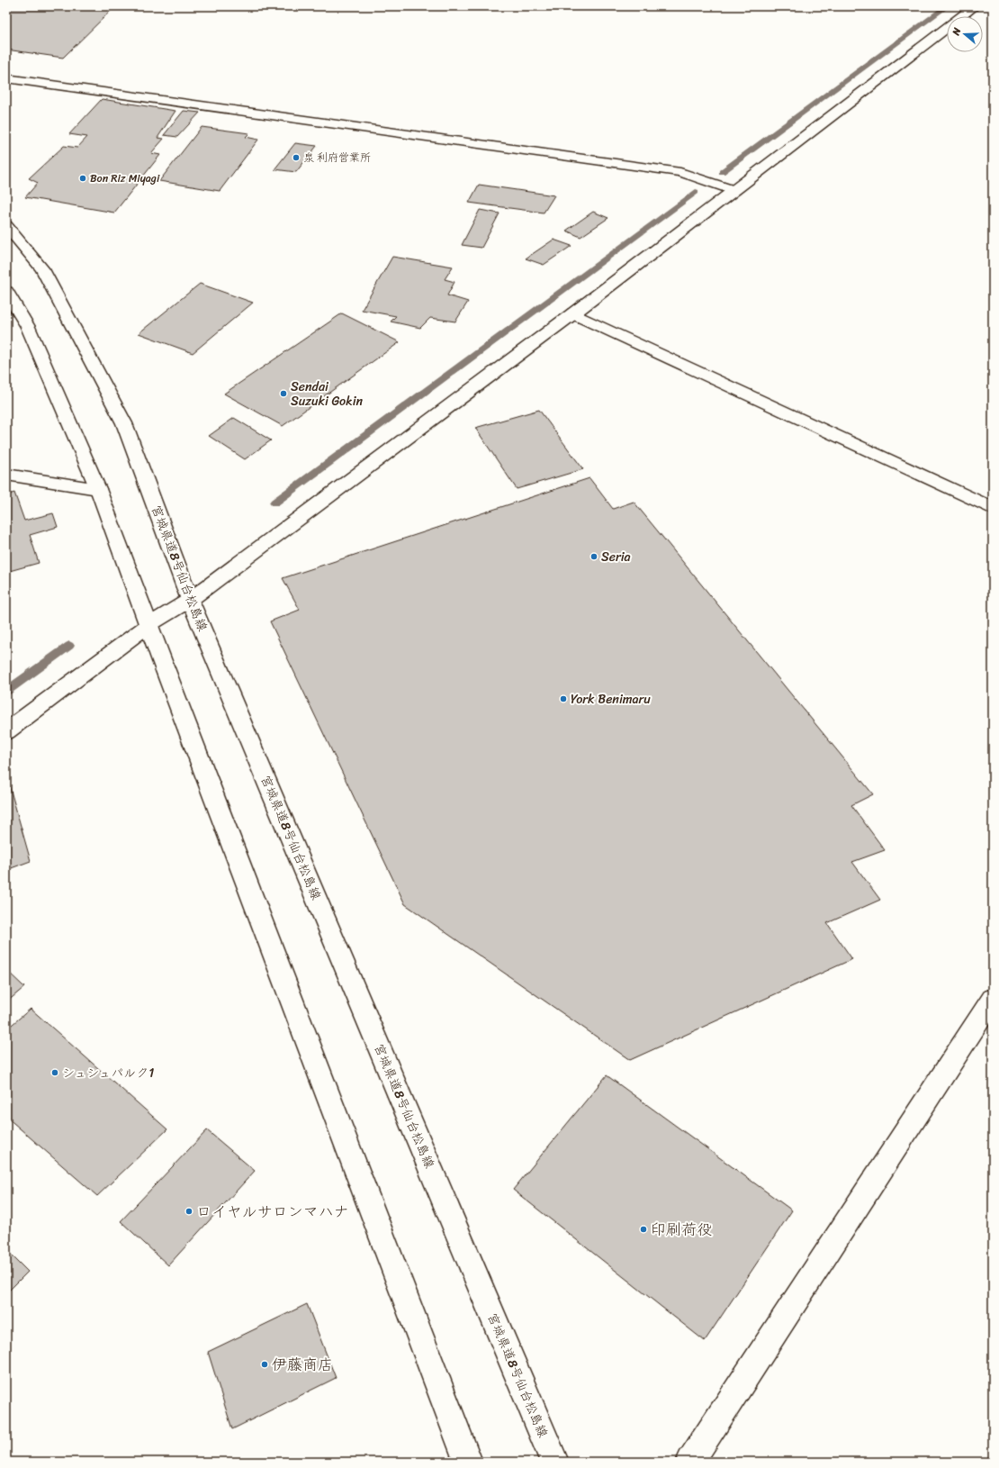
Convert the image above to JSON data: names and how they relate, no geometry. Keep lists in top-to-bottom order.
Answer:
{
  "streets": {
    "street": ["宮城県道8号仙台松島線"]
  },
  "places": [
    "泉 利府営業所",
    "Bon Riz Miyagi",
    "Sendai Suzuki Gokin",
    "Seria",
    "York Benimaru",
    "シュシュパルク1",
    "ロイヤルサロンマハナ",
    "印刷荷役",
    "伊藤商店"
  ],
  "north": "left"
}
